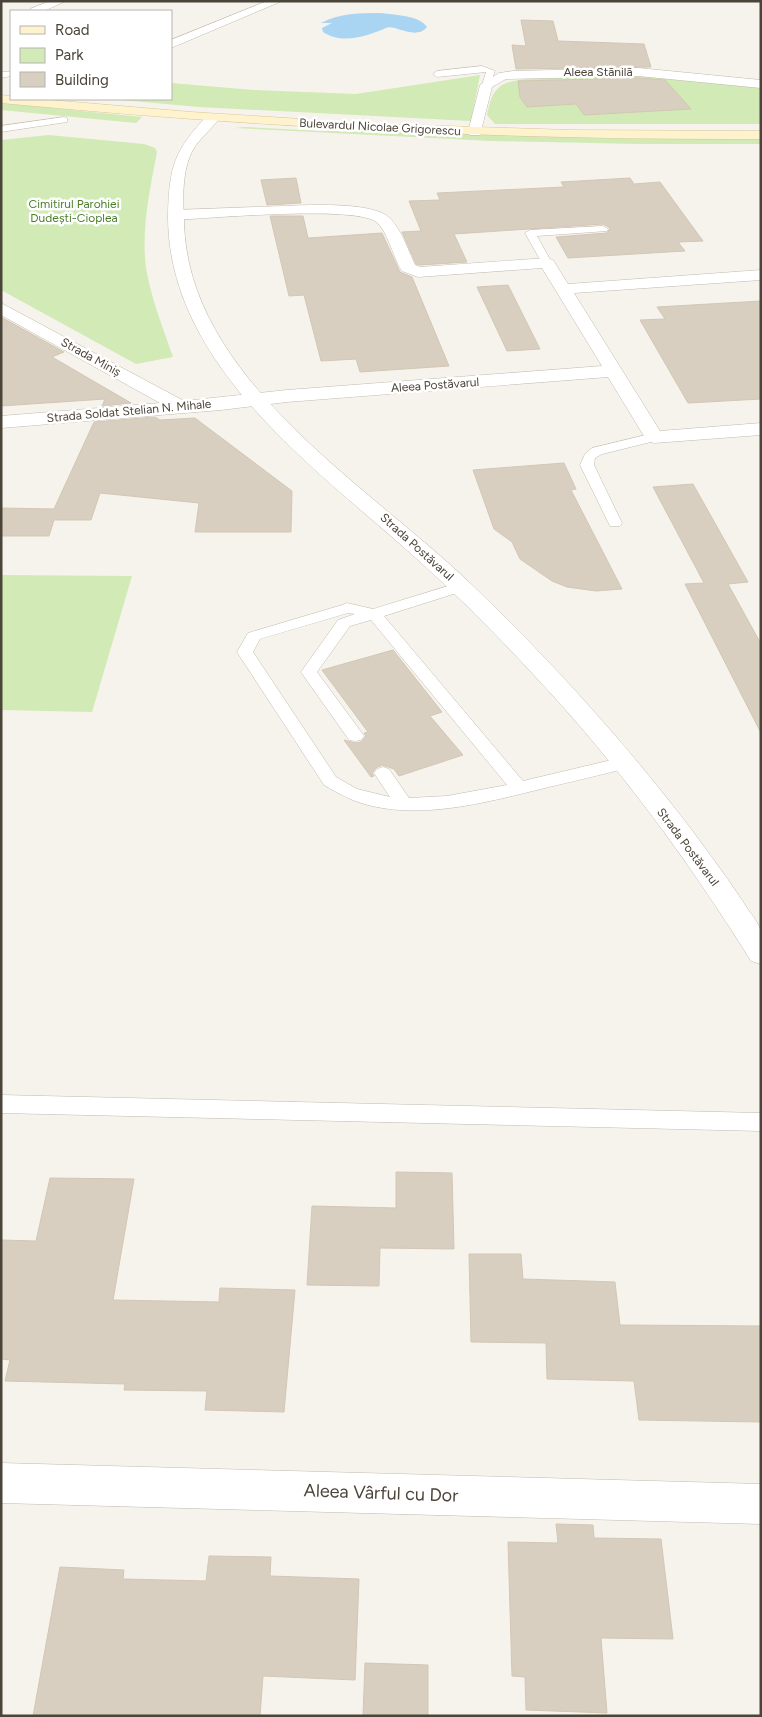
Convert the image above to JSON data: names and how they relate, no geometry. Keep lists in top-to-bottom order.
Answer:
{
  "streets": {
    "main road": ["Bulevardul Nicolae Grigorescu"],
    "street": [
      "Aleea Stănilă",
      "Strada Miniș",
      "Aleea Postăvarul",
      "Strada Soldat Stelian N. Mihale",
      "Strada Postăvarul",
      "Aleea Vârful cu Dor"
    ]
  },
  "crossings": [
    ["Bulevardul Nicolae Grigorescu", "Strada Postăvarul"],
    ["Strada Miniș", "Strada Soldat Stelian N. Mihale"],
    ["Aleea Postăvarul", "Strada Soldat Stelian N. Mihale"],
    ["Aleea Postăvarul", "Strada Postăvarul"],
    ["Strada Soldat Stelian N. Mihale", "Strada Postăvarul"]
  ],
  "parks": ["Cimitirul Parohiei Dudești-Cioplea"],
  "legend": ["Road", "Park", "Building"]
}
